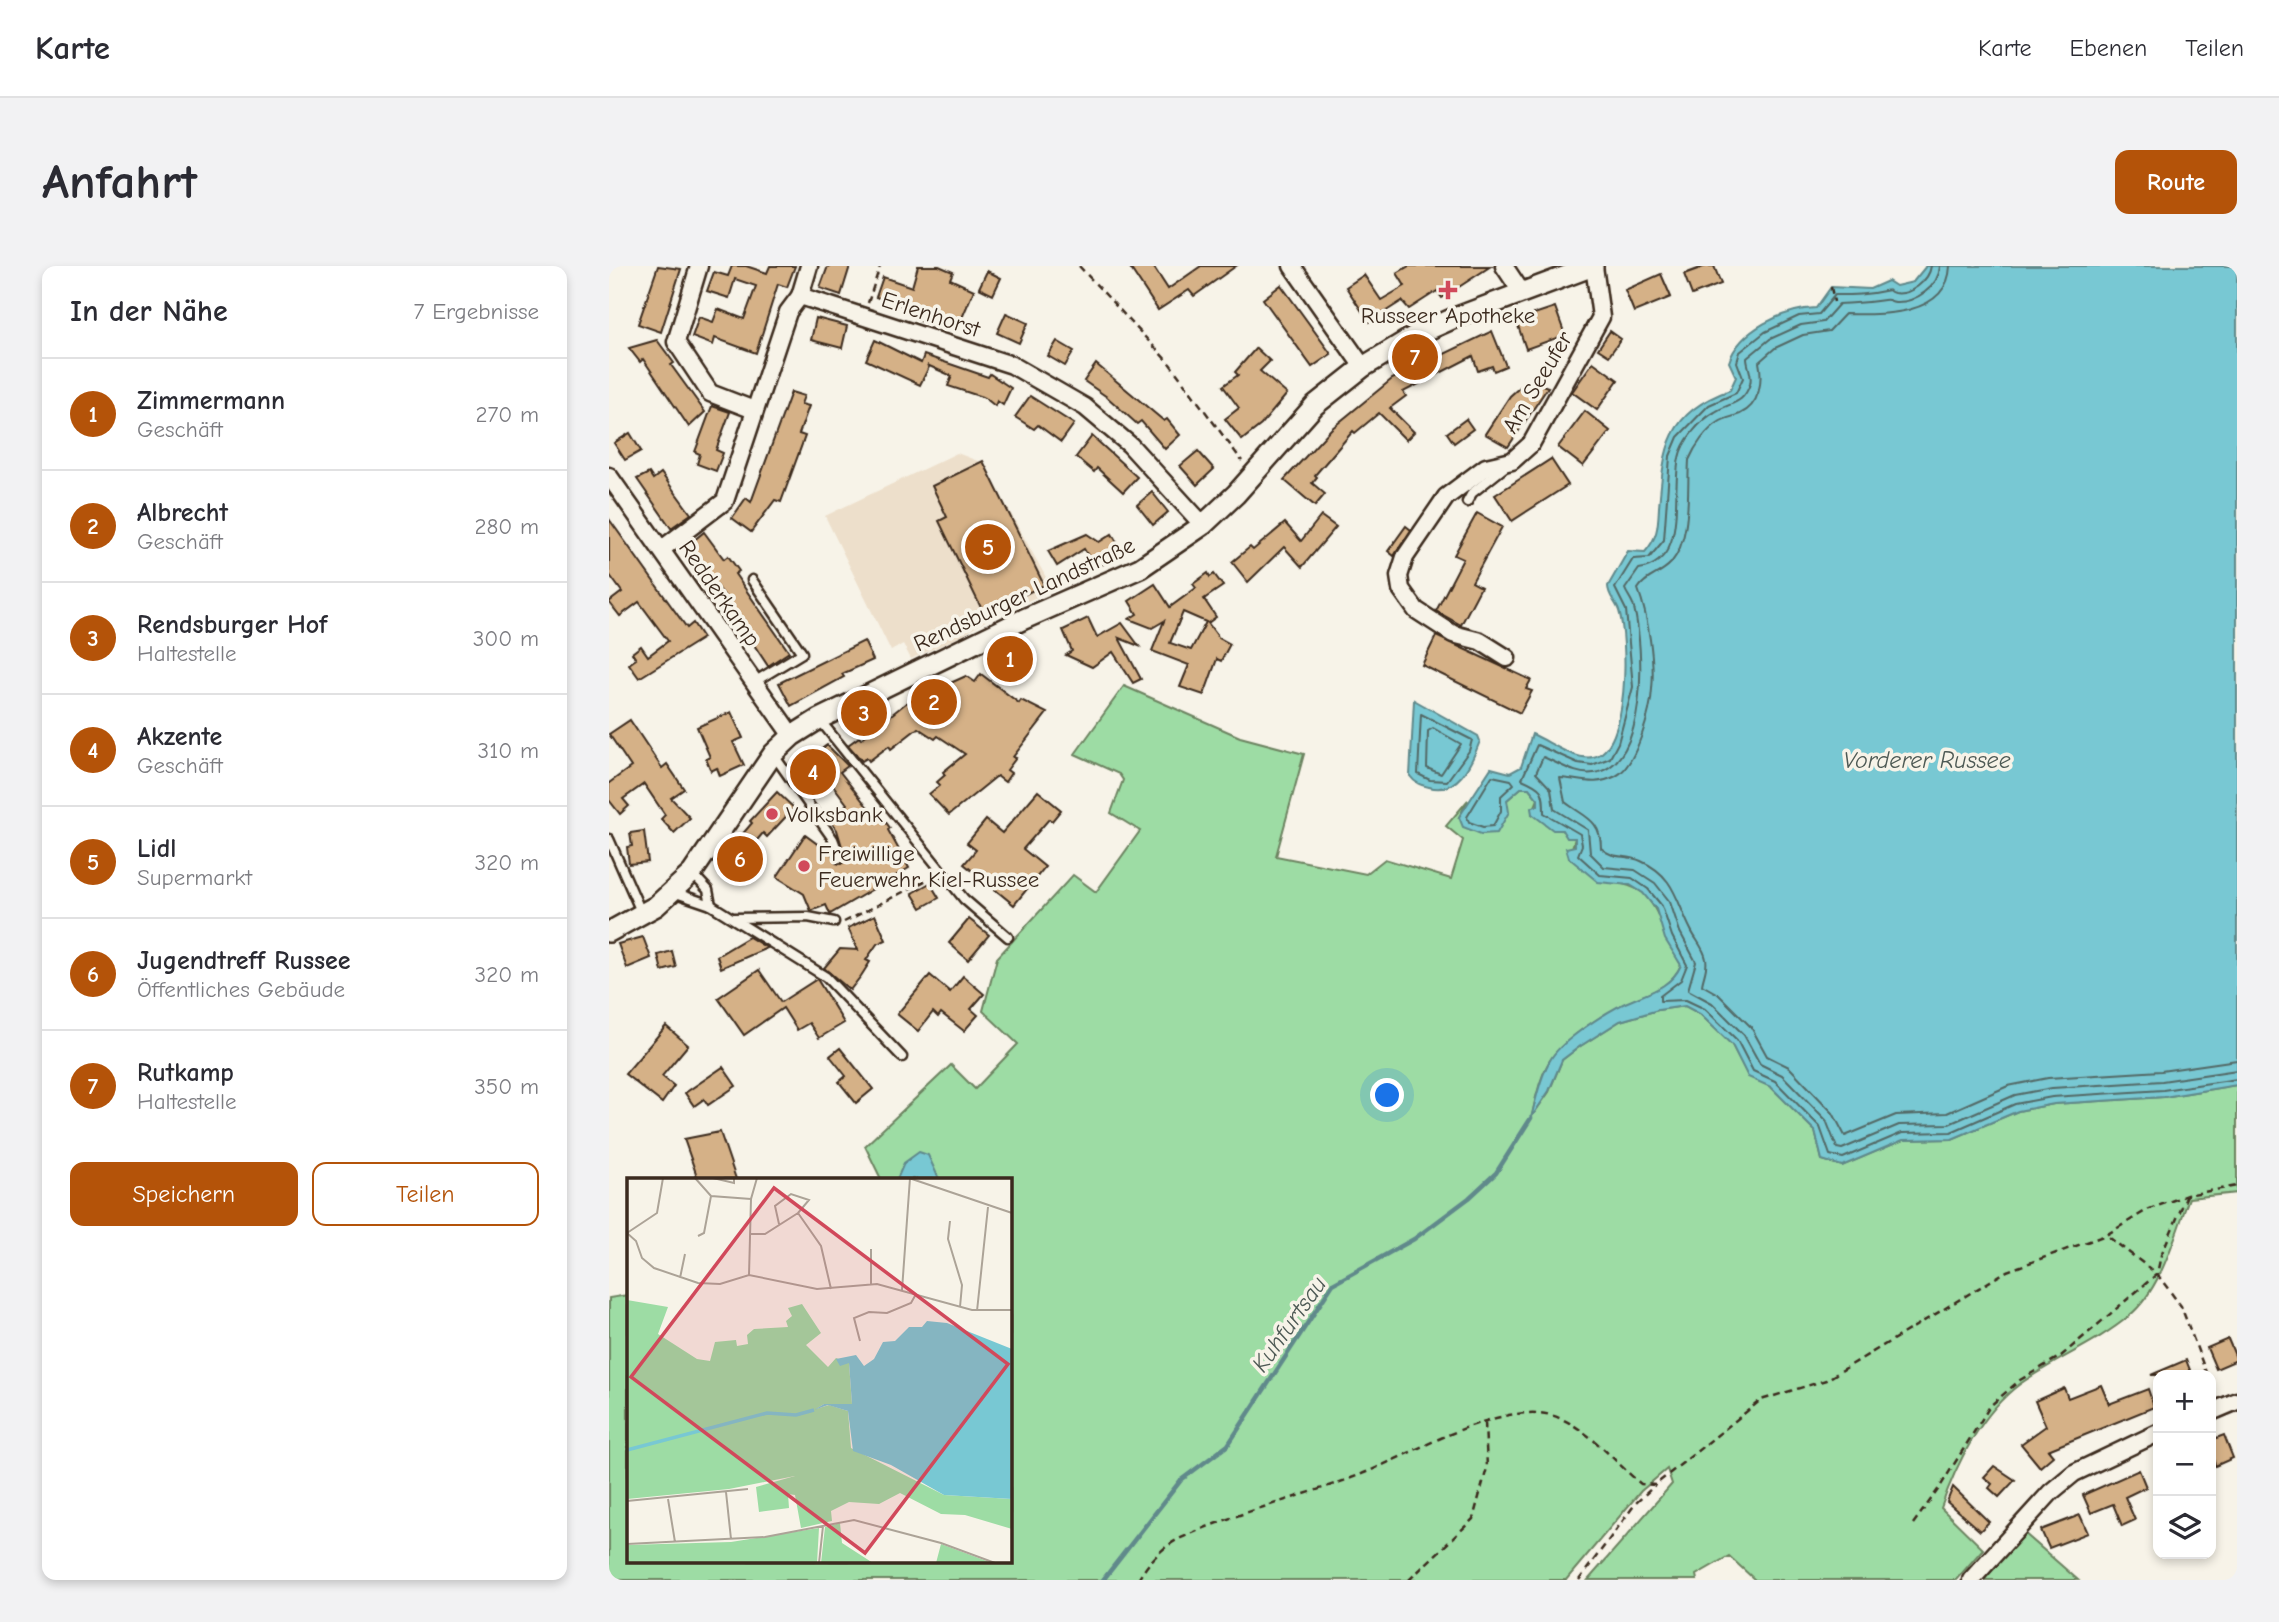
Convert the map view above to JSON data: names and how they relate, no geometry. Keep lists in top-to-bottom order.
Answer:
{
  "streets": {
    "street": [
      "Erlenhorst",
      "Am Seeufer",
      "Redderkamp",
      "Rendsburger Landstraße"
    ]
  },
  "crossings": [
    ["Erlenhorst", "Rendsburger Landstraße"],
    ["Am Seeufer", "Rendsburger Landstraße"],
    ["Redderkamp", "Rendsburger Landstraße"]
  ],
  "water": ["Vorderer Russee", "Kuhfurtsau"],
  "places": {
    "health": ["Russeer Apotheke"],
    "other": ["Volksbank", "Freiwillige Feuerwehr Kiel-Russee"]
  },
  "page": {
    "header": "Karte",
    "nav": ["Karte", "Ebenen", "Teilen"],
    "buttons": [
      "Route",
      ["Speichern", "Teilen"]
    ],
    "title": "Anfahrt",
    "heading": ["In der Nähe", "7 Ergebnisse"],
    "pins": [
      "7",
      "5",
      "1",
      "2",
      "3",
      "4",
      "6"
    ],
    "list": [
      {
        "mark": "1",
        "name": "Zimmermann",
        "note": "Geschäft",
        "value": "270 m"
      },
      {
        "mark": "2",
        "name": "Albrecht",
        "note": "Geschäft",
        "value": "280 m"
      },
      {
        "mark": "3",
        "name": "Rendsburger Hof",
        "note": "Haltestelle",
        "value": "300 m"
      },
      {
        "mark": "4",
        "name": "Akzente",
        "note": "Geschäft",
        "value": "310 m"
      },
      {
        "mark": "5",
        "name": "Lidl",
        "note": "Supermarkt",
        "value": "320 m"
      },
      {
        "mark": "6",
        "name": "Jugendtreff Russee",
        "note": "Öffentliches Gebäude",
        "value": "320 m"
      },
      {
        "mark": "7",
        "name": "Rutkamp",
        "note": "Haltestelle",
        "value": "350 m"
      }
    ],
    "map_buttons": ["+", "−"]
  }
}
